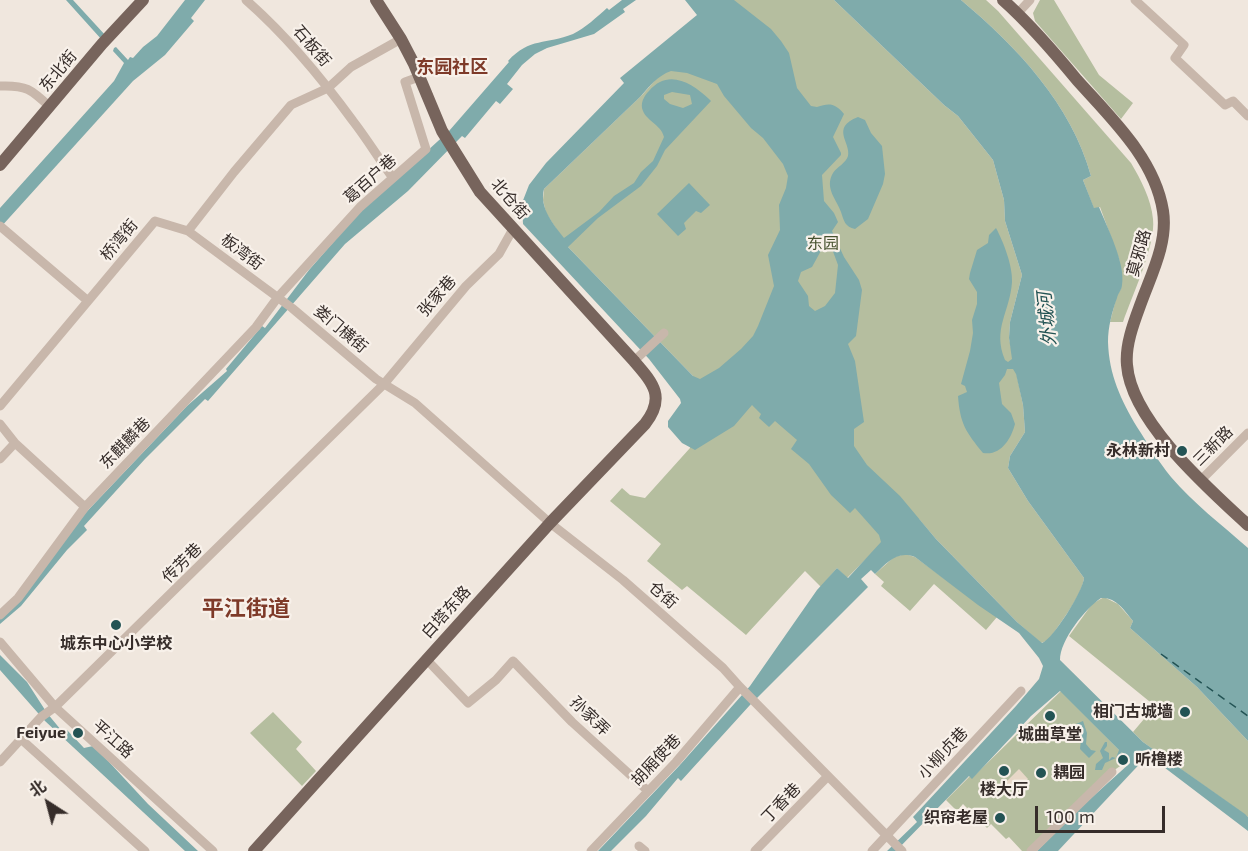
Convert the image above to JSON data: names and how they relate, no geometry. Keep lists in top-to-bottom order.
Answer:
{
  "streets": {
    "main road": [
      "东北街",
      "北仓街",
      "莫邪路",
      "白塔东路"
    ],
    "street": [
      "石板街",
      "葛百户巷",
      "桥湾街",
      "板湾街",
      "张家巷",
      "娄门横街",
      "东麒麟巷",
      "三新路",
      "传芳巷",
      "仓街",
      "孙家弄",
      "平江路",
      "小柳贞巷",
      "胡厢使巷",
      "丁香巷"
    ]
  },
  "crossings": [
    ["石板街", "葛百户巷"],
    ["葛百户巷", "北仓街"],
    ["葛百户巷", "板湾街"],
    ["葛百户巷", "娄门横街"],
    ["葛百户巷", "东麒麟巷"],
    ["北仓街", "张家巷"],
    ["北仓街", "白塔东路"],
    ["桥湾街", "板湾街"],
    ["板湾街", "娄门横街"],
    ["板湾街", "东麒麟巷"],
    ["莫邪路", "三新路"],
    ["张家巷", "娄门横街"],
    ["张家巷", "传芳巷"],
    ["张家巷", "仓街"],
    ["娄门横街", "东麒麟巷"],
    ["娄门横街", "传芳巷"],
    ["娄门横街", "仓街"],
    ["传芳巷", "仓街"],
    ["传芳巷", "平江路"],
    ["仓街", "白塔东路"],
    ["仓街", "小柳贞巷"],
    ["仓街", "胡厢使巷"],
    ["仓街", "丁香巷"],
    ["白塔东路", "孙家弄"],
    ["孙家弄", "胡厢使巷"]
  ],
  "districts": ["东园社区", "平江街道"],
  "water": ["外城河"],
  "parks": ["东园"],
  "places": [
    "永林新村",
    "城东中心小学校",
    "相门古城墙",
    "城曲草堂",
    "Feiyue",
    "听橹楼",
    "楼大厅",
    "耦园",
    "织帘老屋"
  ],
  "scale_bar": "100 m",
  "north": "top left"
}
